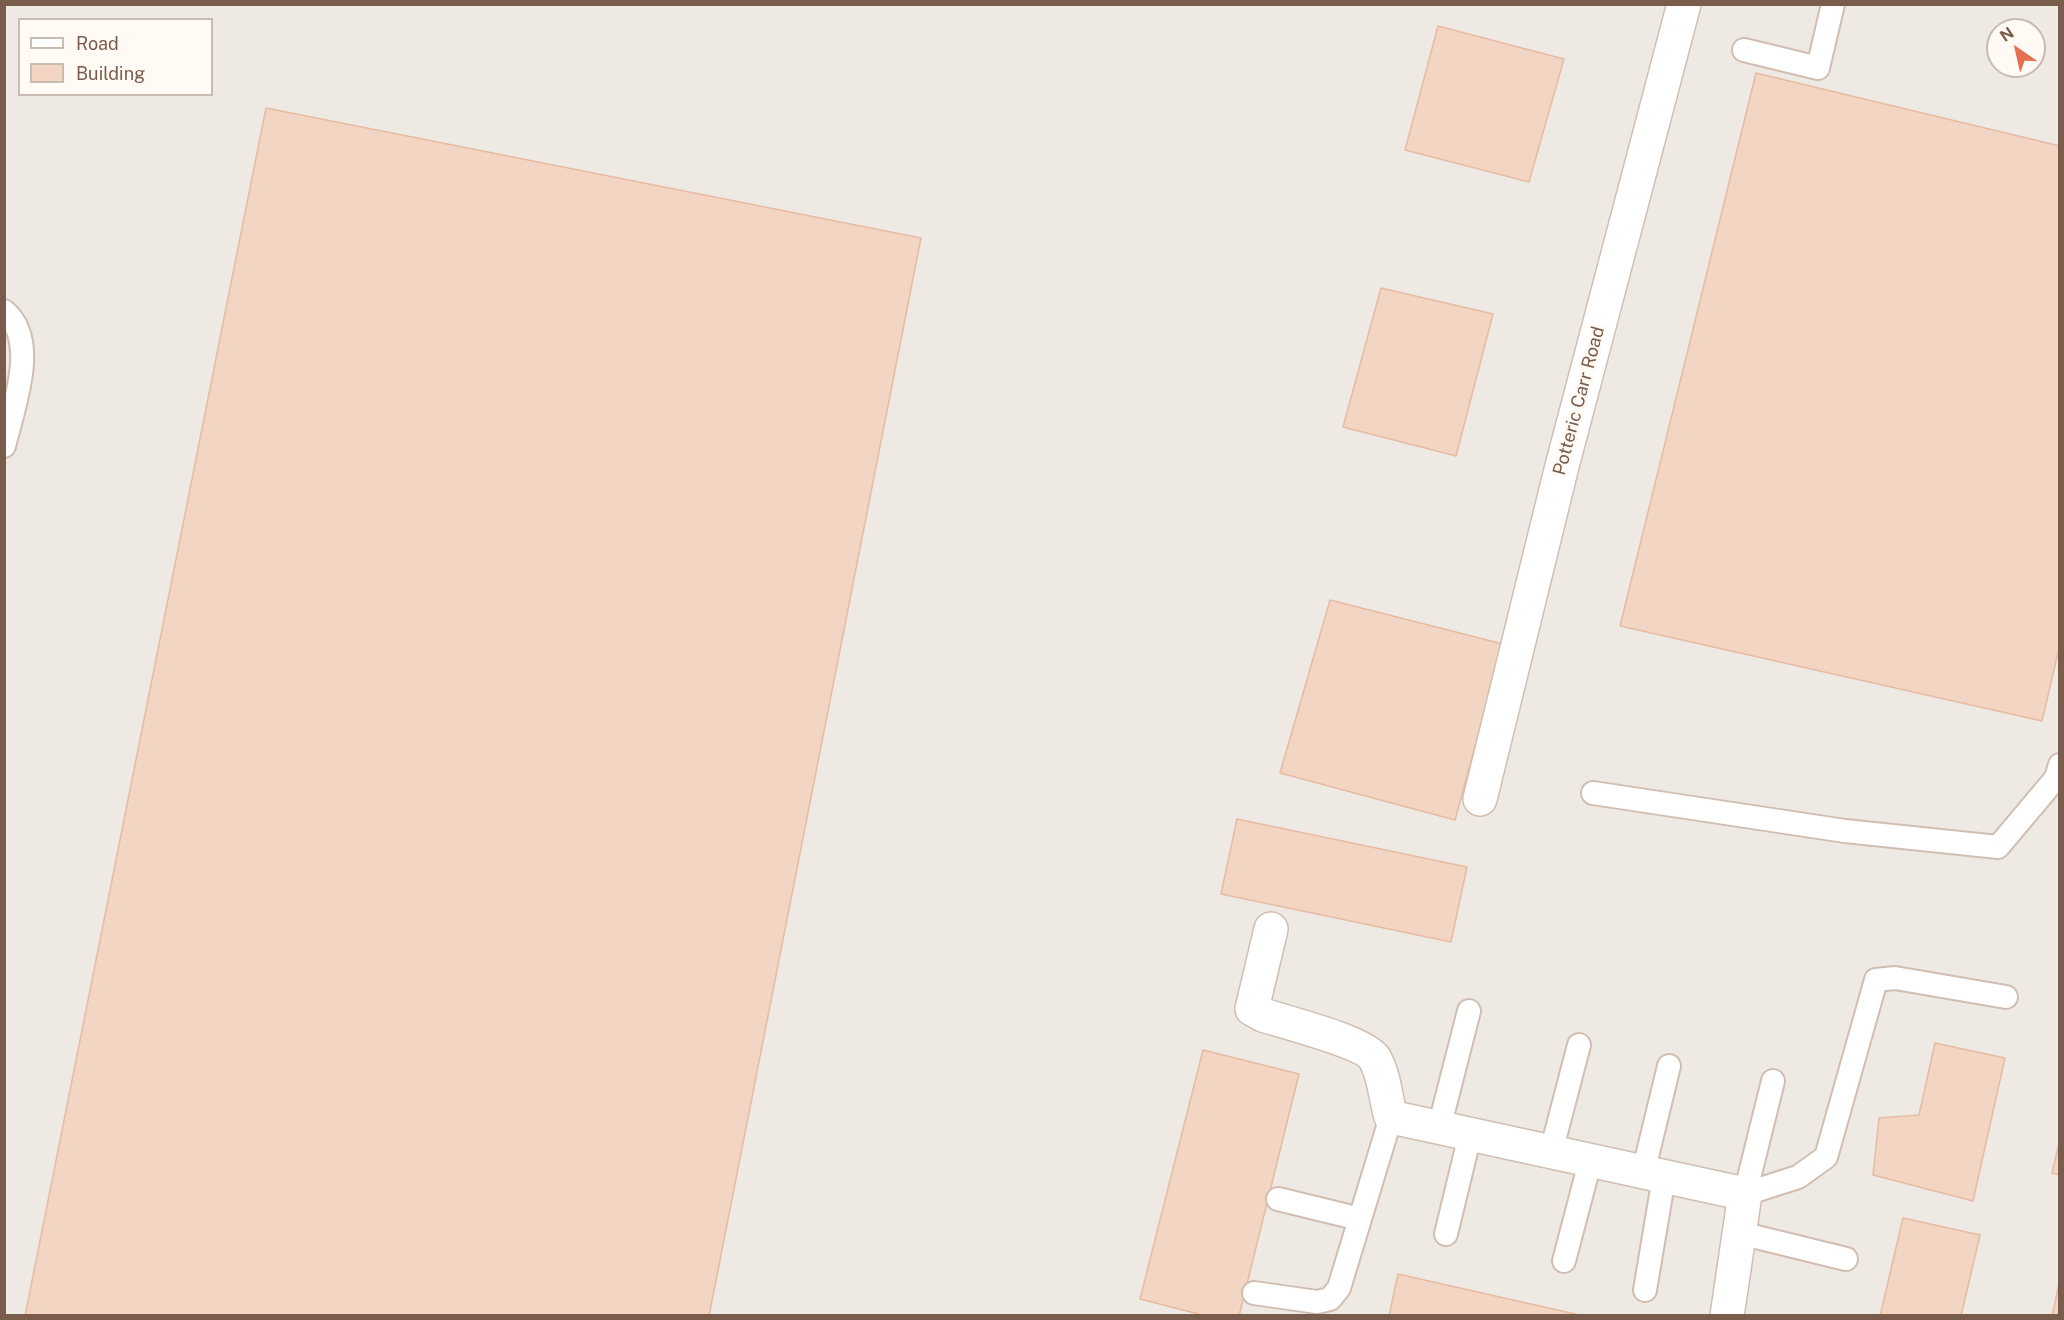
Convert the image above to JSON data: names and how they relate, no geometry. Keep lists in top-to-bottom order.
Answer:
{
  "streets": {
    "street": ["Potteric Carr Road"]
  },
  "legend": ["Road", "Building"],
  "north": "top left"
}
